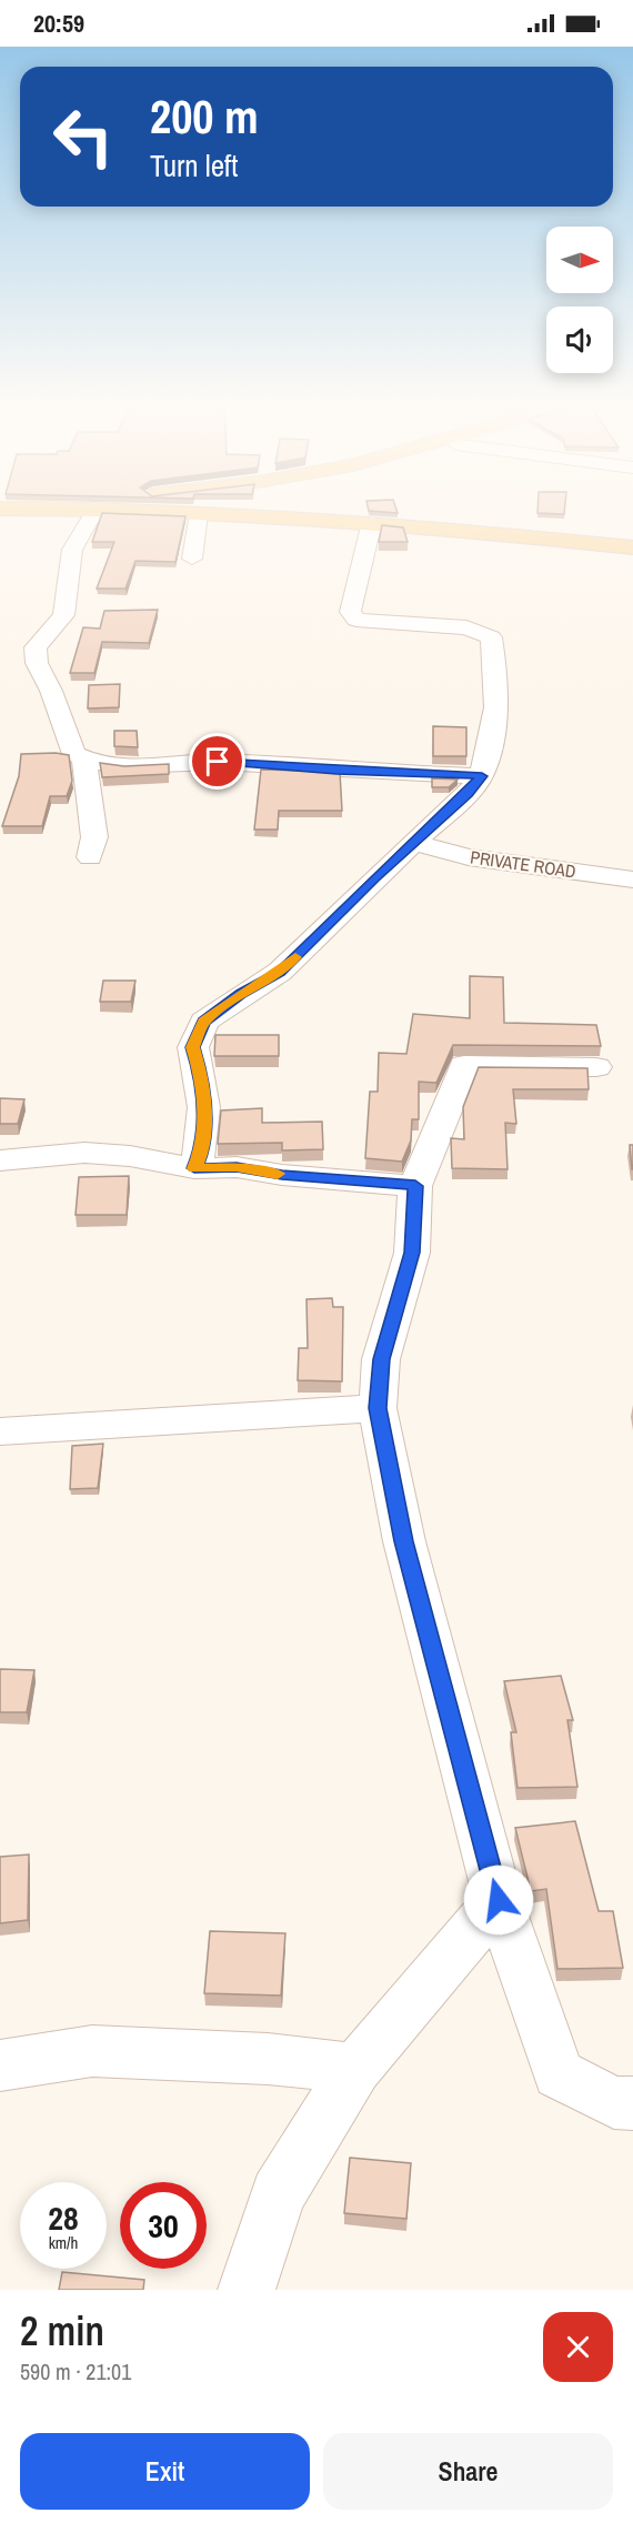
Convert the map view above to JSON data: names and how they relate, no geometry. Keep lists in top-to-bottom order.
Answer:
{
  "streets": {
    "street": ["PRIVATE ROAD"]
  },
  "north": "right",
  "page": {
    "status": "20:59",
    "turn": ["200 m", "Turn left"],
    "speed": "28 km/h",
    "limit": "30",
    "heading": ["2 min", "590 m · 21:01"],
    "buttons": ["Exit", "Share"]
  }
}
